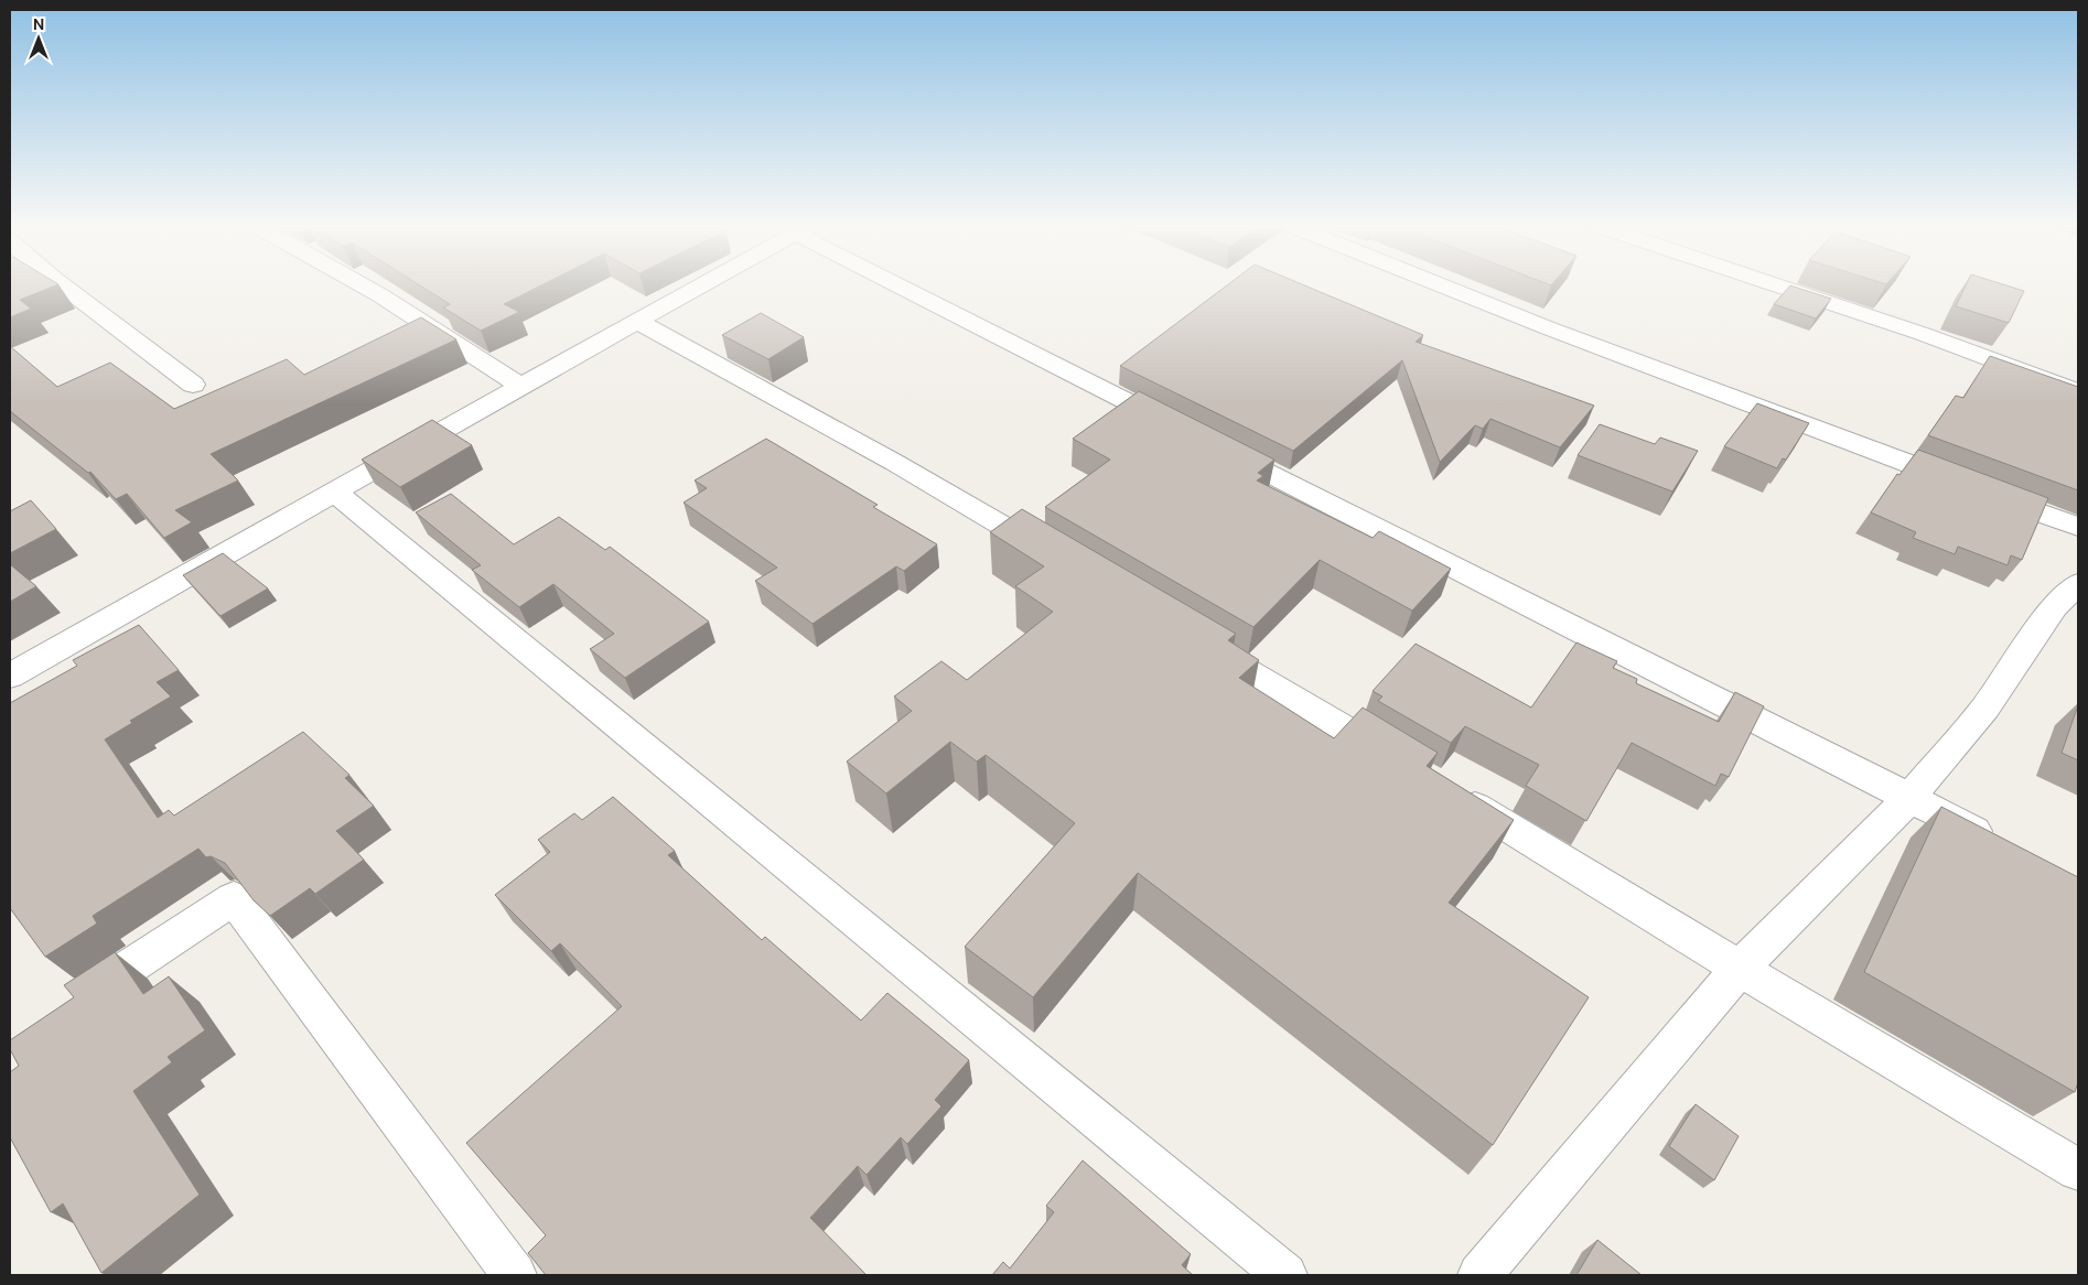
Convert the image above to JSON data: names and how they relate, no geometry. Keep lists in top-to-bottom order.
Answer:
{
  "north": "top"
}
